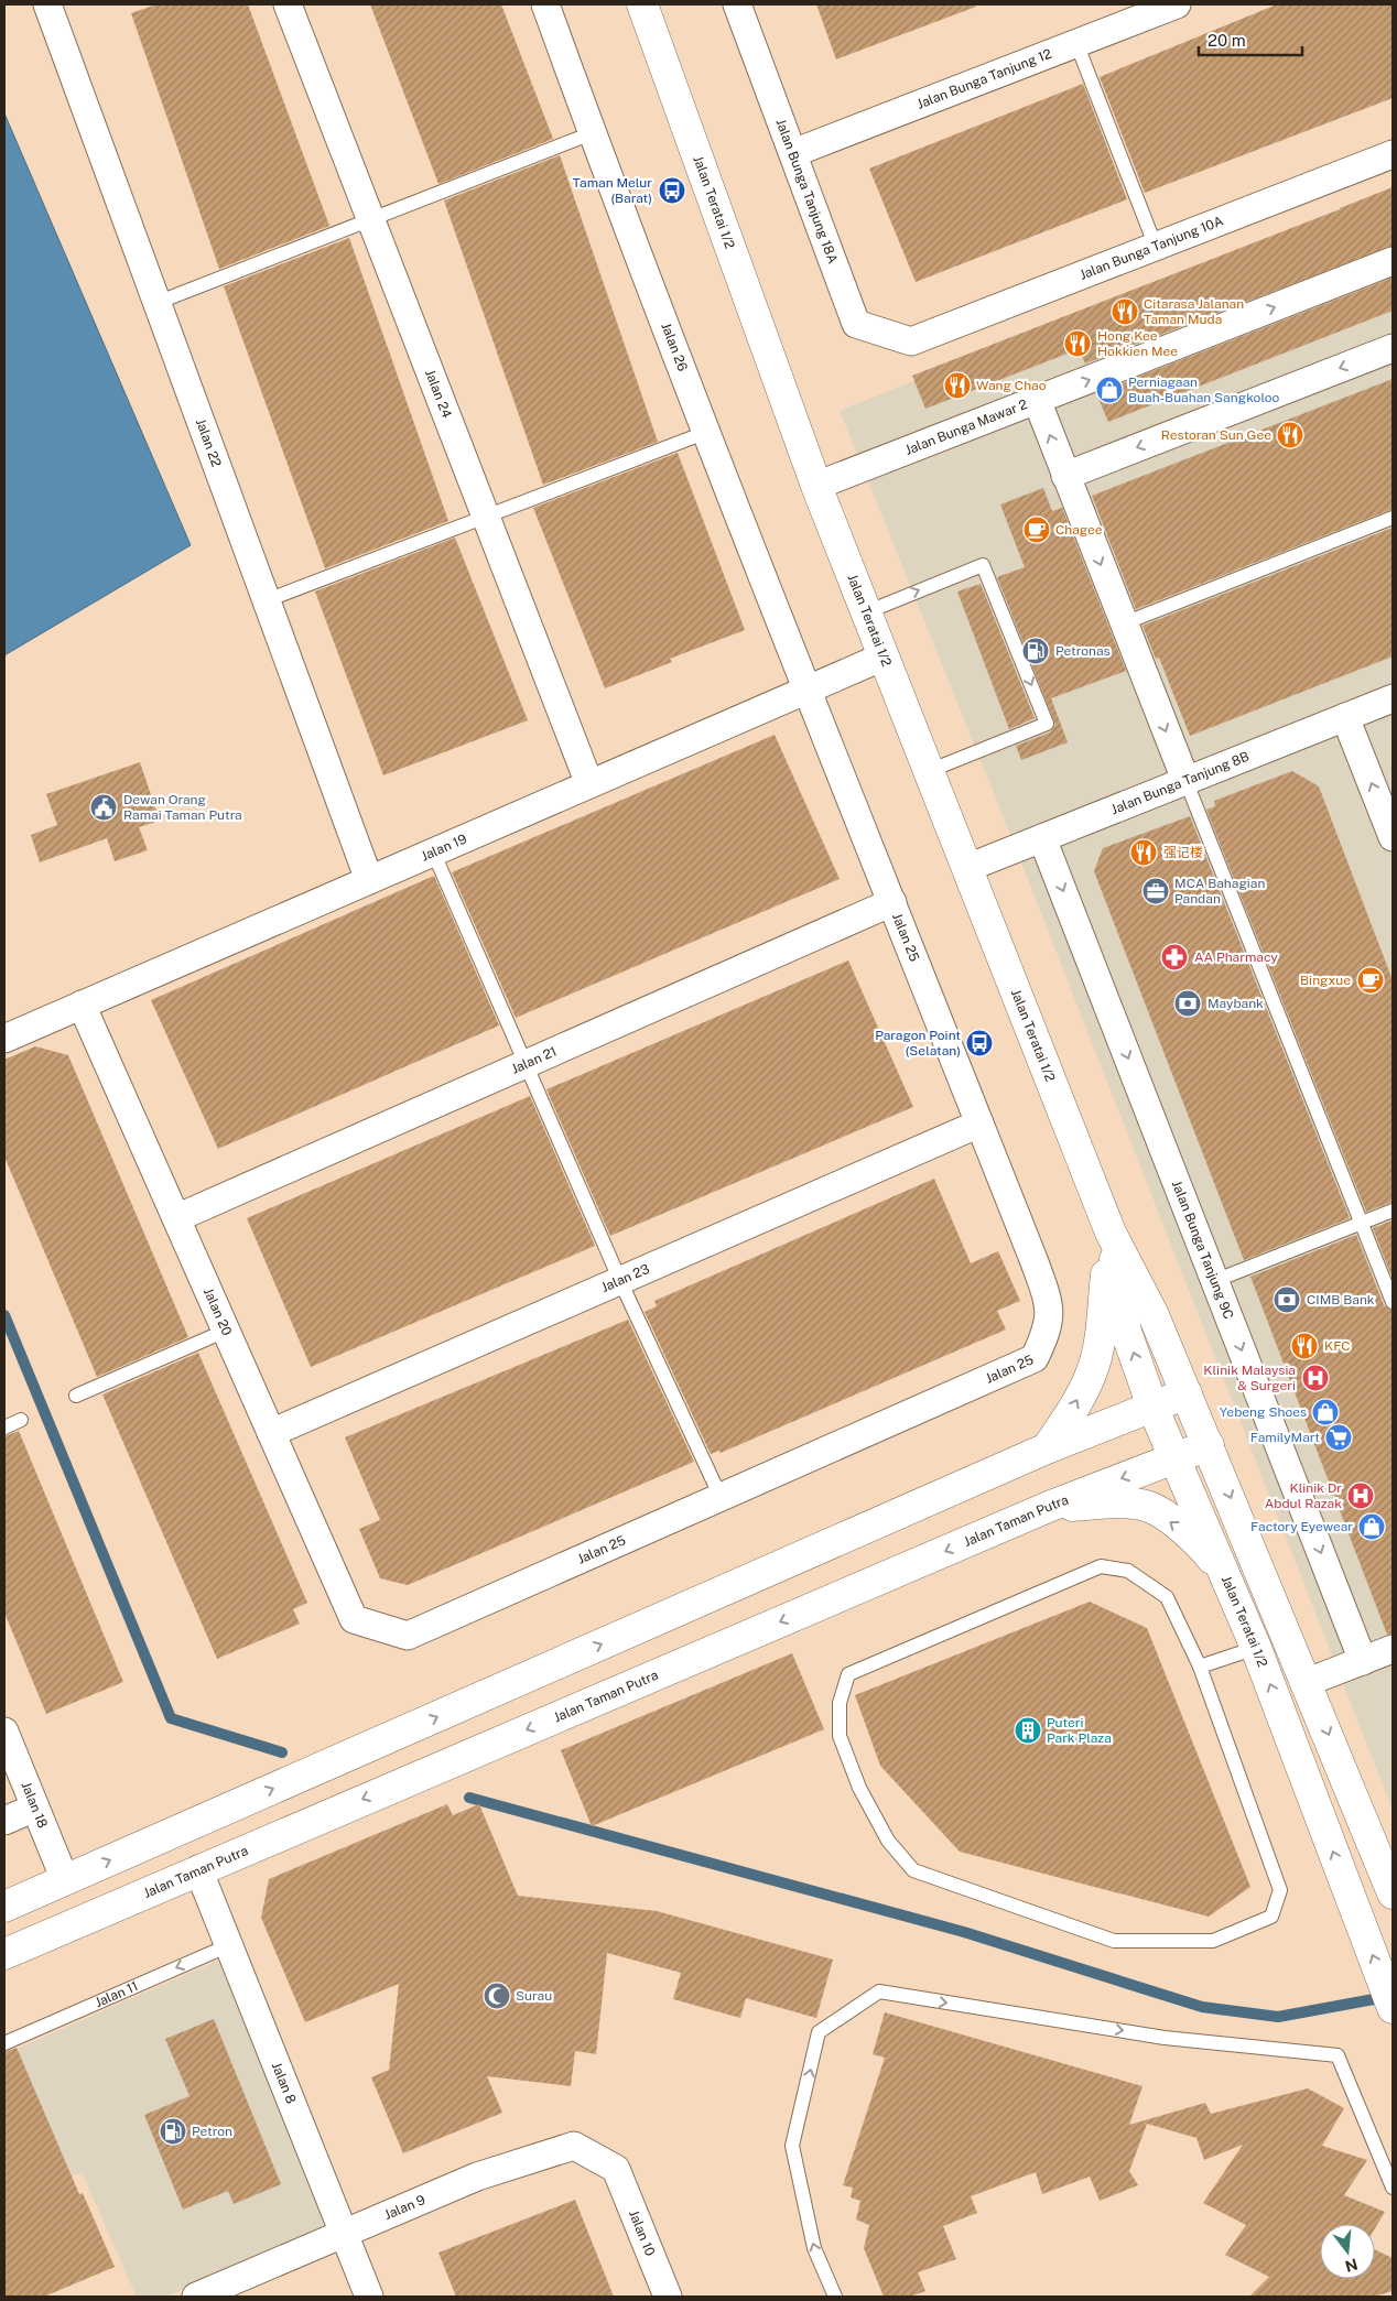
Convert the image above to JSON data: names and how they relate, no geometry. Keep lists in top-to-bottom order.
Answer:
{
  "streets": {
    "street": [
      "Jalan Bunga Tanjung 12",
      "Jalan Bunga Tanjung 18A",
      "Jalan Teratai 1/2",
      "Jalan Bunga Tanjung 10A",
      "Jalan 26",
      "Jalan 24",
      "Jalan Bunga Mawar 2",
      "Jalan 22",
      "Jalan Bunga Tanjung 8B",
      "Jalan 19",
      "Jalan 25",
      "Jalan 21",
      "Jalan Bunga Tanjung 9C",
      "Jalan 23",
      "Jalan 20",
      "Jalan Taman Putra",
      "Jalan 18",
      "Jalan 8",
      "Jalan 9",
      "Jalan 10"
    ],
    "lane": ["Jalan 11"]
  },
  "crossings": [
    ["Jalan Bunga Tanjung 12", "Jalan Bunga Tanjung 18A"],
    ["Jalan Bunga Tanjung 18A", "Jalan Bunga Tanjung 10A"],
    ["Jalan Teratai 1/2", "Jalan Bunga Mawar 2"],
    ["Jalan Teratai 1/2", "Jalan Bunga Tanjung 8B"],
    ["Jalan Teratai 1/2", "Jalan 19"],
    ["Jalan Teratai 1/2", "Jalan Taman Putra"],
    ["Jalan 26", "Jalan 19"],
    ["Jalan 26", "Jalan 25"],
    ["Jalan 24", "Jalan 19"],
    ["Jalan 22", "Jalan 19"],
    ["Jalan Bunga Tanjung 8B", "Jalan Bunga Tanjung 9C"],
    ["Jalan 19", "Jalan 25"],
    ["Jalan 19", "Jalan 20"],
    ["Jalan 25", "Jalan 21"],
    ["Jalan 25", "Jalan 23"],
    ["Jalan 25", "Jalan 20"],
    ["Jalan 21", "Jalan 20"],
    ["Jalan 23", "Jalan 20"],
    ["Jalan Taman Putra", "Jalan 8"],
    ["Jalan 11", "Jalan 8"],
    ["Jalan 8", "Jalan 9"],
    ["Jalan 9", "Jalan 10"]
  ],
  "one_way": ["Jalan Bunga Tanjung 9C", "Jalan 11"],
  "places": {
    "bus stop": ["Taman Melur (Barat)", "Paragon Point (Selatan)"],
    "restaurant": [
      "Citarasa Jalanan Taman Muda",
      "Hong Kee Hokkien Mee",
      "Wang Chao",
      "Restoran Sun Gee",
      "强记楼",
      "KFC"
    ],
    "shop": ["Perniagaan Buah-Buahan Sangkoloo", "Yebeng Shoes", "Factory Eyewear"],
    "cafe": ["Chagee", "Bingxue"],
    "fuel station": ["Petronas", "Petron"],
    "public building": ["Dewan Orang Ramai Taman Putra"],
    "office": ["MCA Bahagian Pandan"],
    "pharmacy": ["AA Pharmacy"],
    "bank": ["Maybank", "CIMB Bank"],
    "hospital": ["Klinik Malaysia & Surgeri", "Klinik Dr Abdul Razak"],
    "supermarket": ["FamilyMart"],
    "building": ["Puteri Park Plaza"],
    "mosque": ["Surau"]
  },
  "scale_bar": "20 m",
  "north": "bottom"
}
